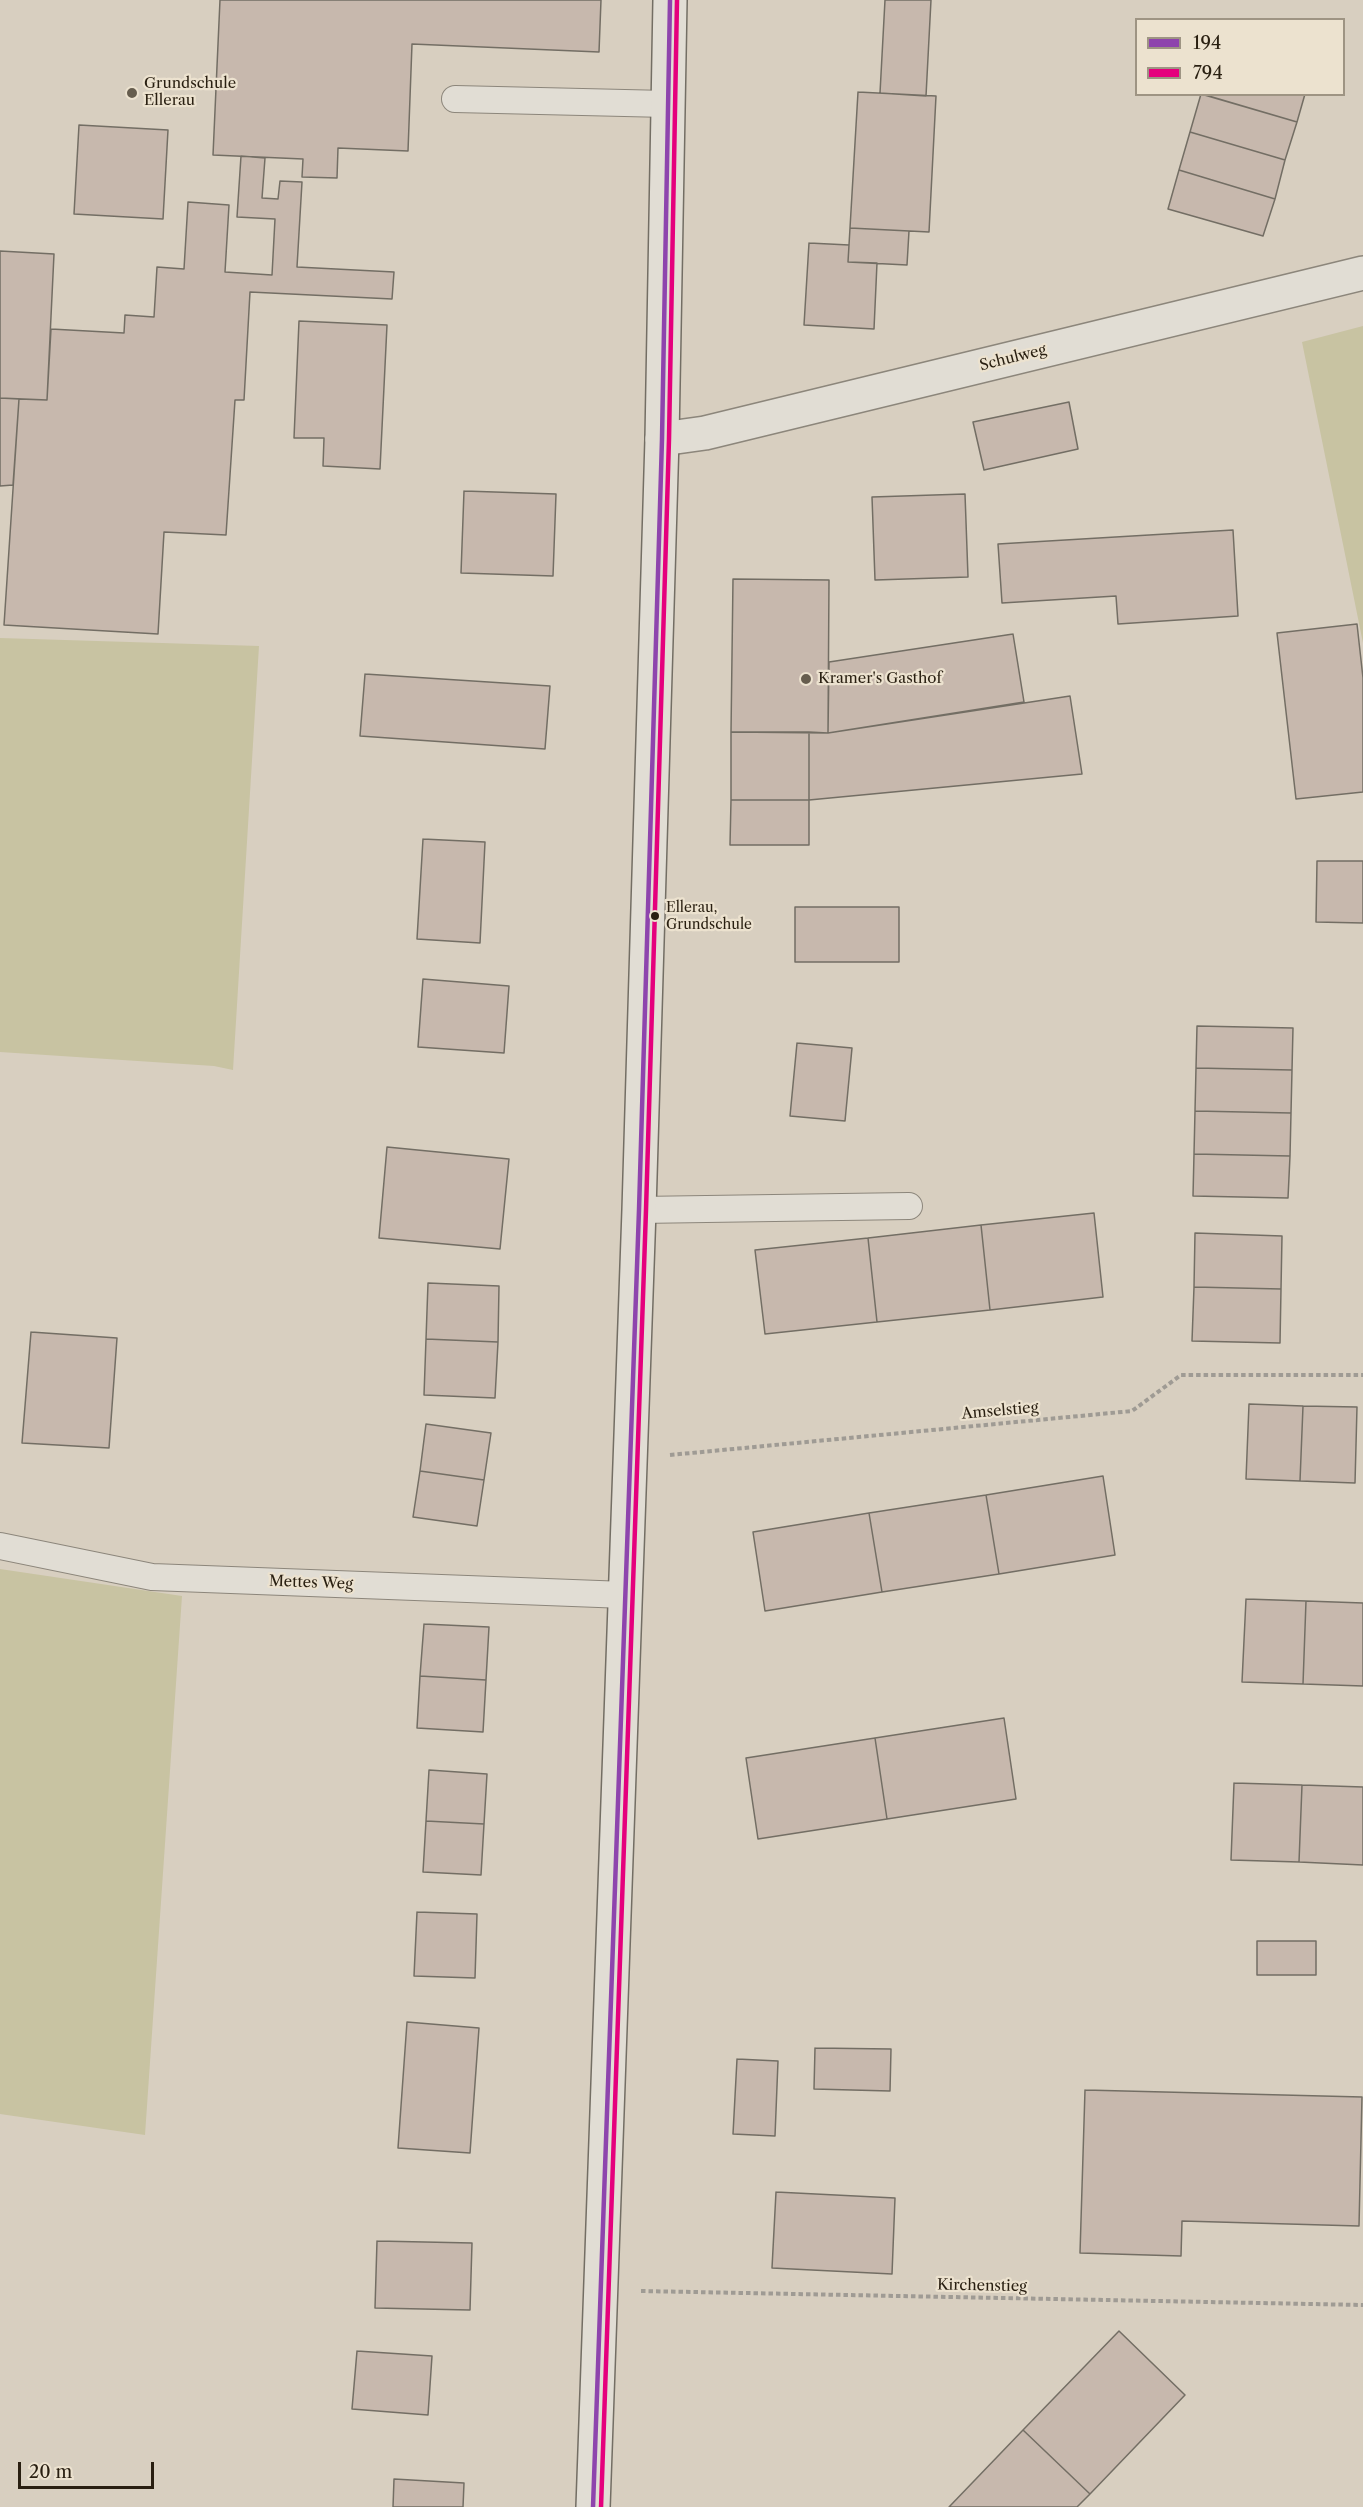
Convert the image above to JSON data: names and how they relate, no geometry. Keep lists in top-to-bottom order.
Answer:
{
  "streets": {
    "street": ["Schulweg"],
    "lane": ["Mettes Weg"],
    "path": ["Amselstieg", "Kirchenstieg"]
  },
  "places": ["Grundschule Ellerau", "Kramer's Gasthof", "Ellerau, Grundschule"],
  "lines": ["transit line 194", "transit line 794"],
  "legend": ["194", "794"],
  "scale_bar": "20 m"
}
